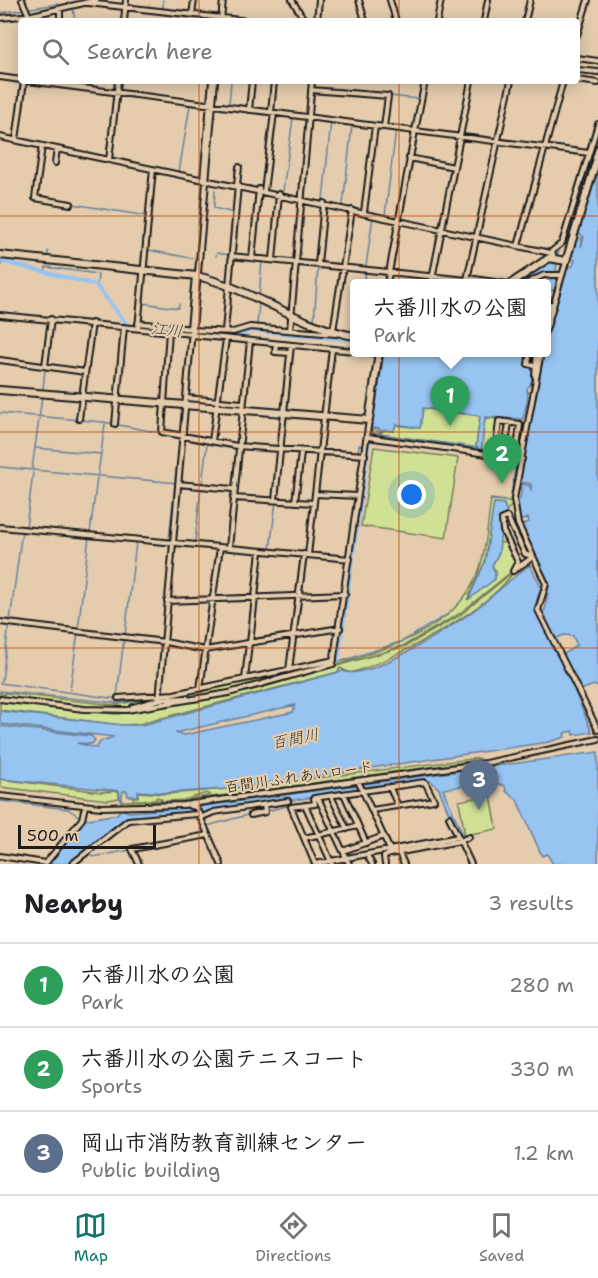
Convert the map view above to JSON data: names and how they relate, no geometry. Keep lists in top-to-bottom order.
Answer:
{
  "streets": {
    "street": ["百間川ふれあいロード"]
  },
  "water": ["江川", "百間川"],
  "scale_bar": "500 m",
  "page": {
    "search": "Search here",
    "popup": ["六番川水の公園", "Park"],
    "pins": ["1", "2", "3"],
    "scale": "500 m",
    "heading": ["Nearby", "3 results"],
    "list": [
      {
        "mark": "1",
        "name": "六番川水の公園",
        "note": "Park",
        "value": "280 m"
      },
      {
        "mark": "2",
        "name": "六番川水の公園テニスコート",
        "note": "Sports",
        "value": "330 m"
      },
      {
        "mark": "3",
        "name": "岡山市消防教育訓練センター",
        "note": "Public building",
        "value": "1.2 km"
      }
    ],
    "nav": ["Map", "Directions", "Saved"]
  }
}
